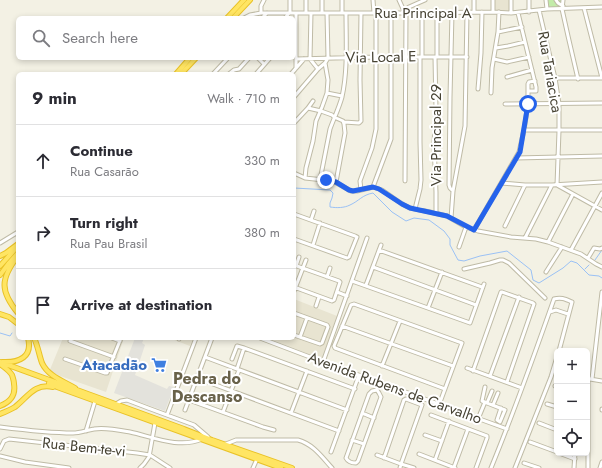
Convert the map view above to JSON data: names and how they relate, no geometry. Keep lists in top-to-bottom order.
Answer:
{
  "streets": {
    "street": [
      "Rua Principal A",
      "Via Local E",
      "Rua Tariacica",
      "Via Principal 29",
      "Avenida Rubens de Carvalho",
      "Rua Bem-te-vi"
    ]
  },
  "crossings": [
    ["Rua Principal A", "Rua Tariacica"],
    ["Rua Principal A", "Via Principal 29"],
    ["Via Local E", "Via Principal 29"]
  ],
  "districts": ["Pedra do Descanso"],
  "places": {
    "supermarket": ["Atacadão"]
  },
  "page": {
    "search": "Search here",
    "heading": ["9 min", "Walk · 710 m"],
    "list": [
      ["Continue", "Rua Casarão", "330 m"],
      ["Turn right", "Rua Pau Brasil", "380 m"],
      "Arrive at destination"
    ],
    "map_buttons": ["+", "−"]
  }
}
